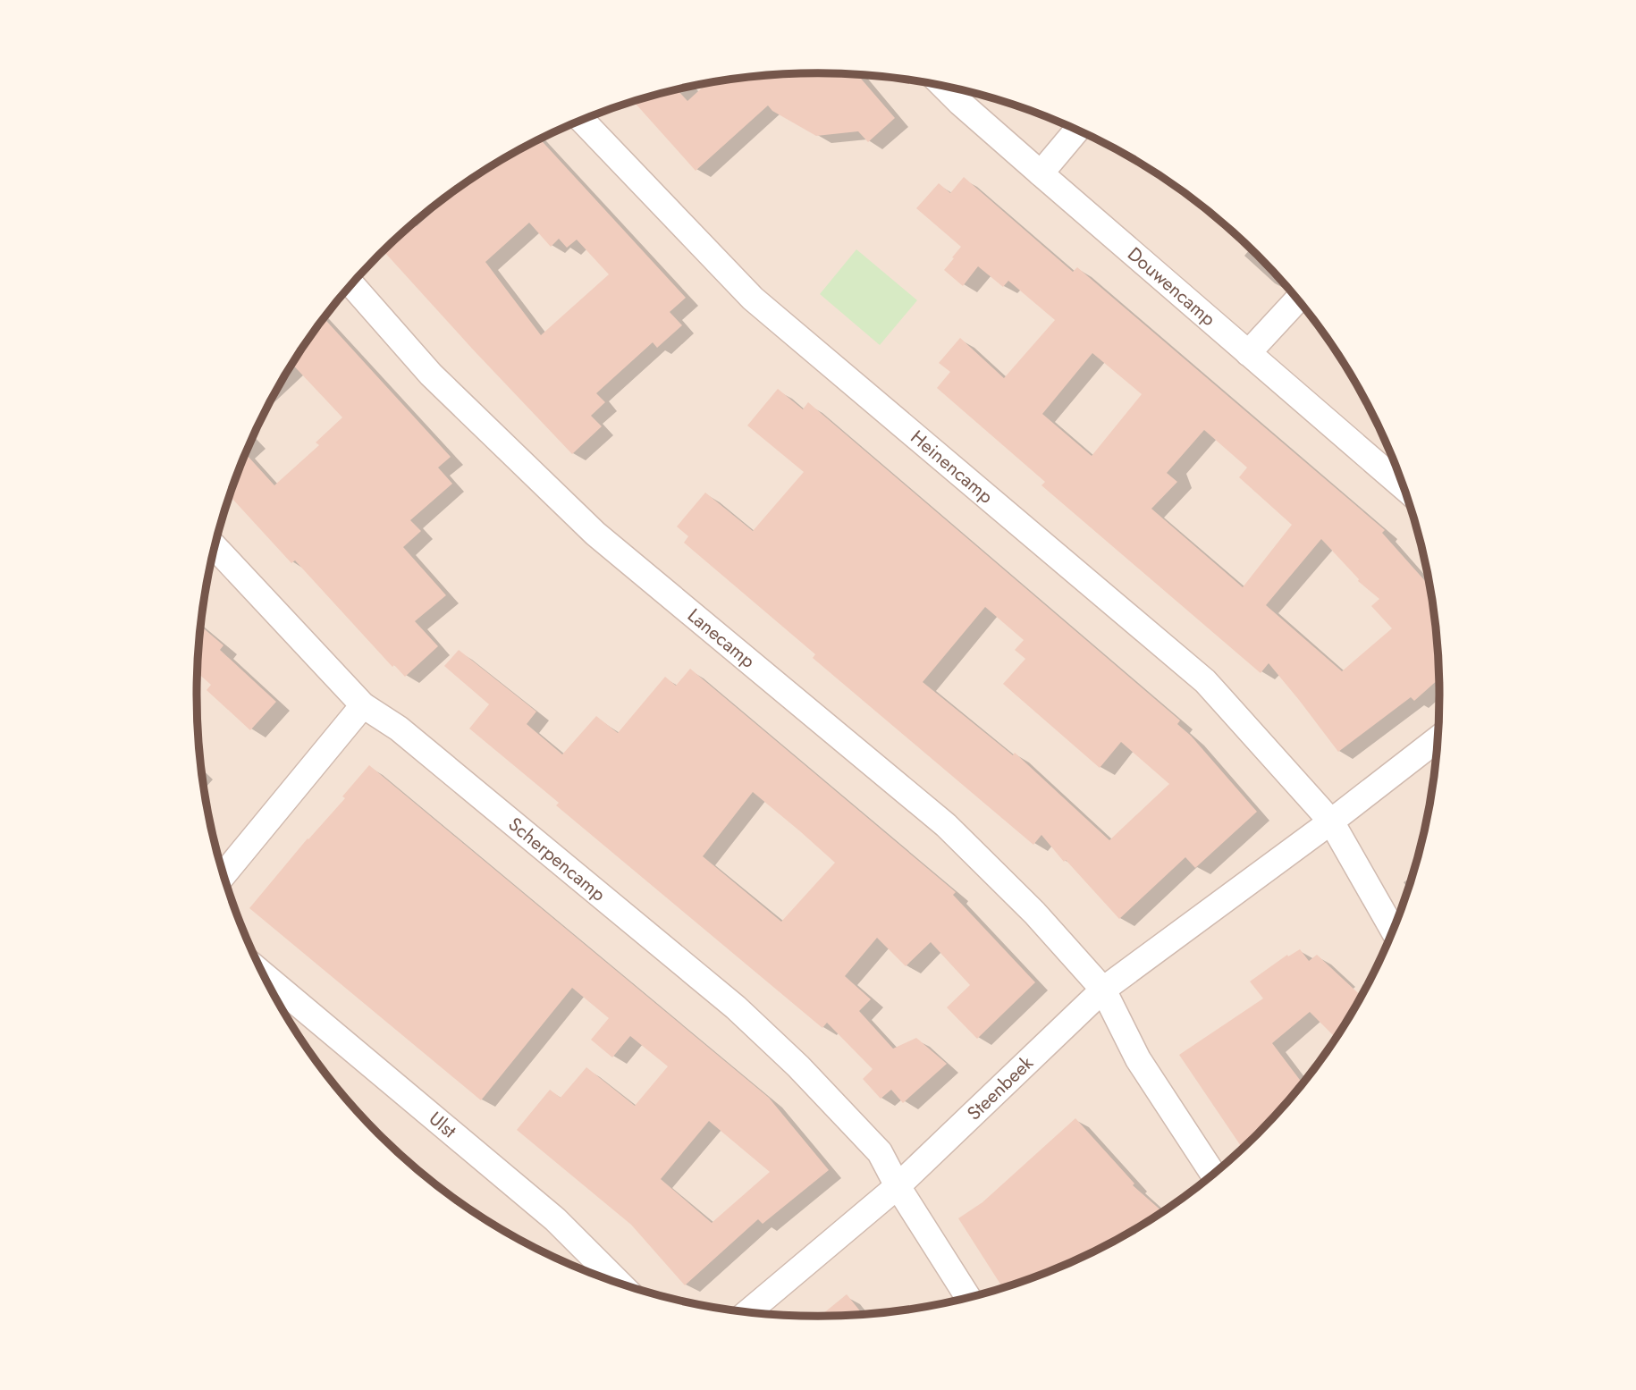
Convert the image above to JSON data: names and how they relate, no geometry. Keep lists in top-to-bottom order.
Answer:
{
  "streets": {
    "street": [
      "Douwencamp",
      "Heinencamp",
      "Lanecamp",
      "Scherpencamp",
      "Steenbeek",
      "Ulst"
    ]
  },
  "crossings": [
    ["Heinencamp", "Steenbeek"],
    ["Lanecamp", "Steenbeek"],
    ["Scherpencamp", "Steenbeek"]
  ]
}
